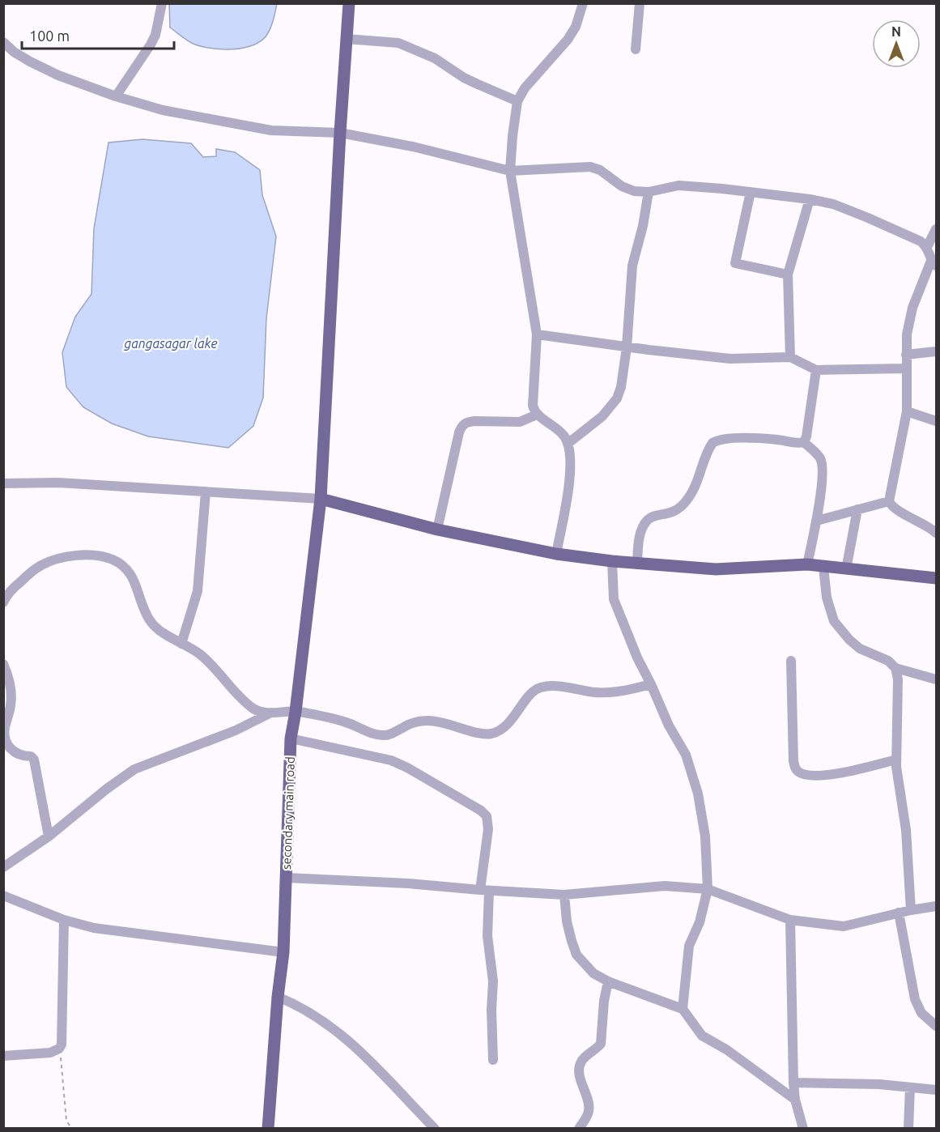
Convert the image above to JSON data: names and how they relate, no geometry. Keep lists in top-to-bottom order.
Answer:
{
  "streets": {
    "main road": ["secondary main road"]
  },
  "water": ["gangasagar lake"],
  "scale_bar": "100 m",
  "north": "top"
}
